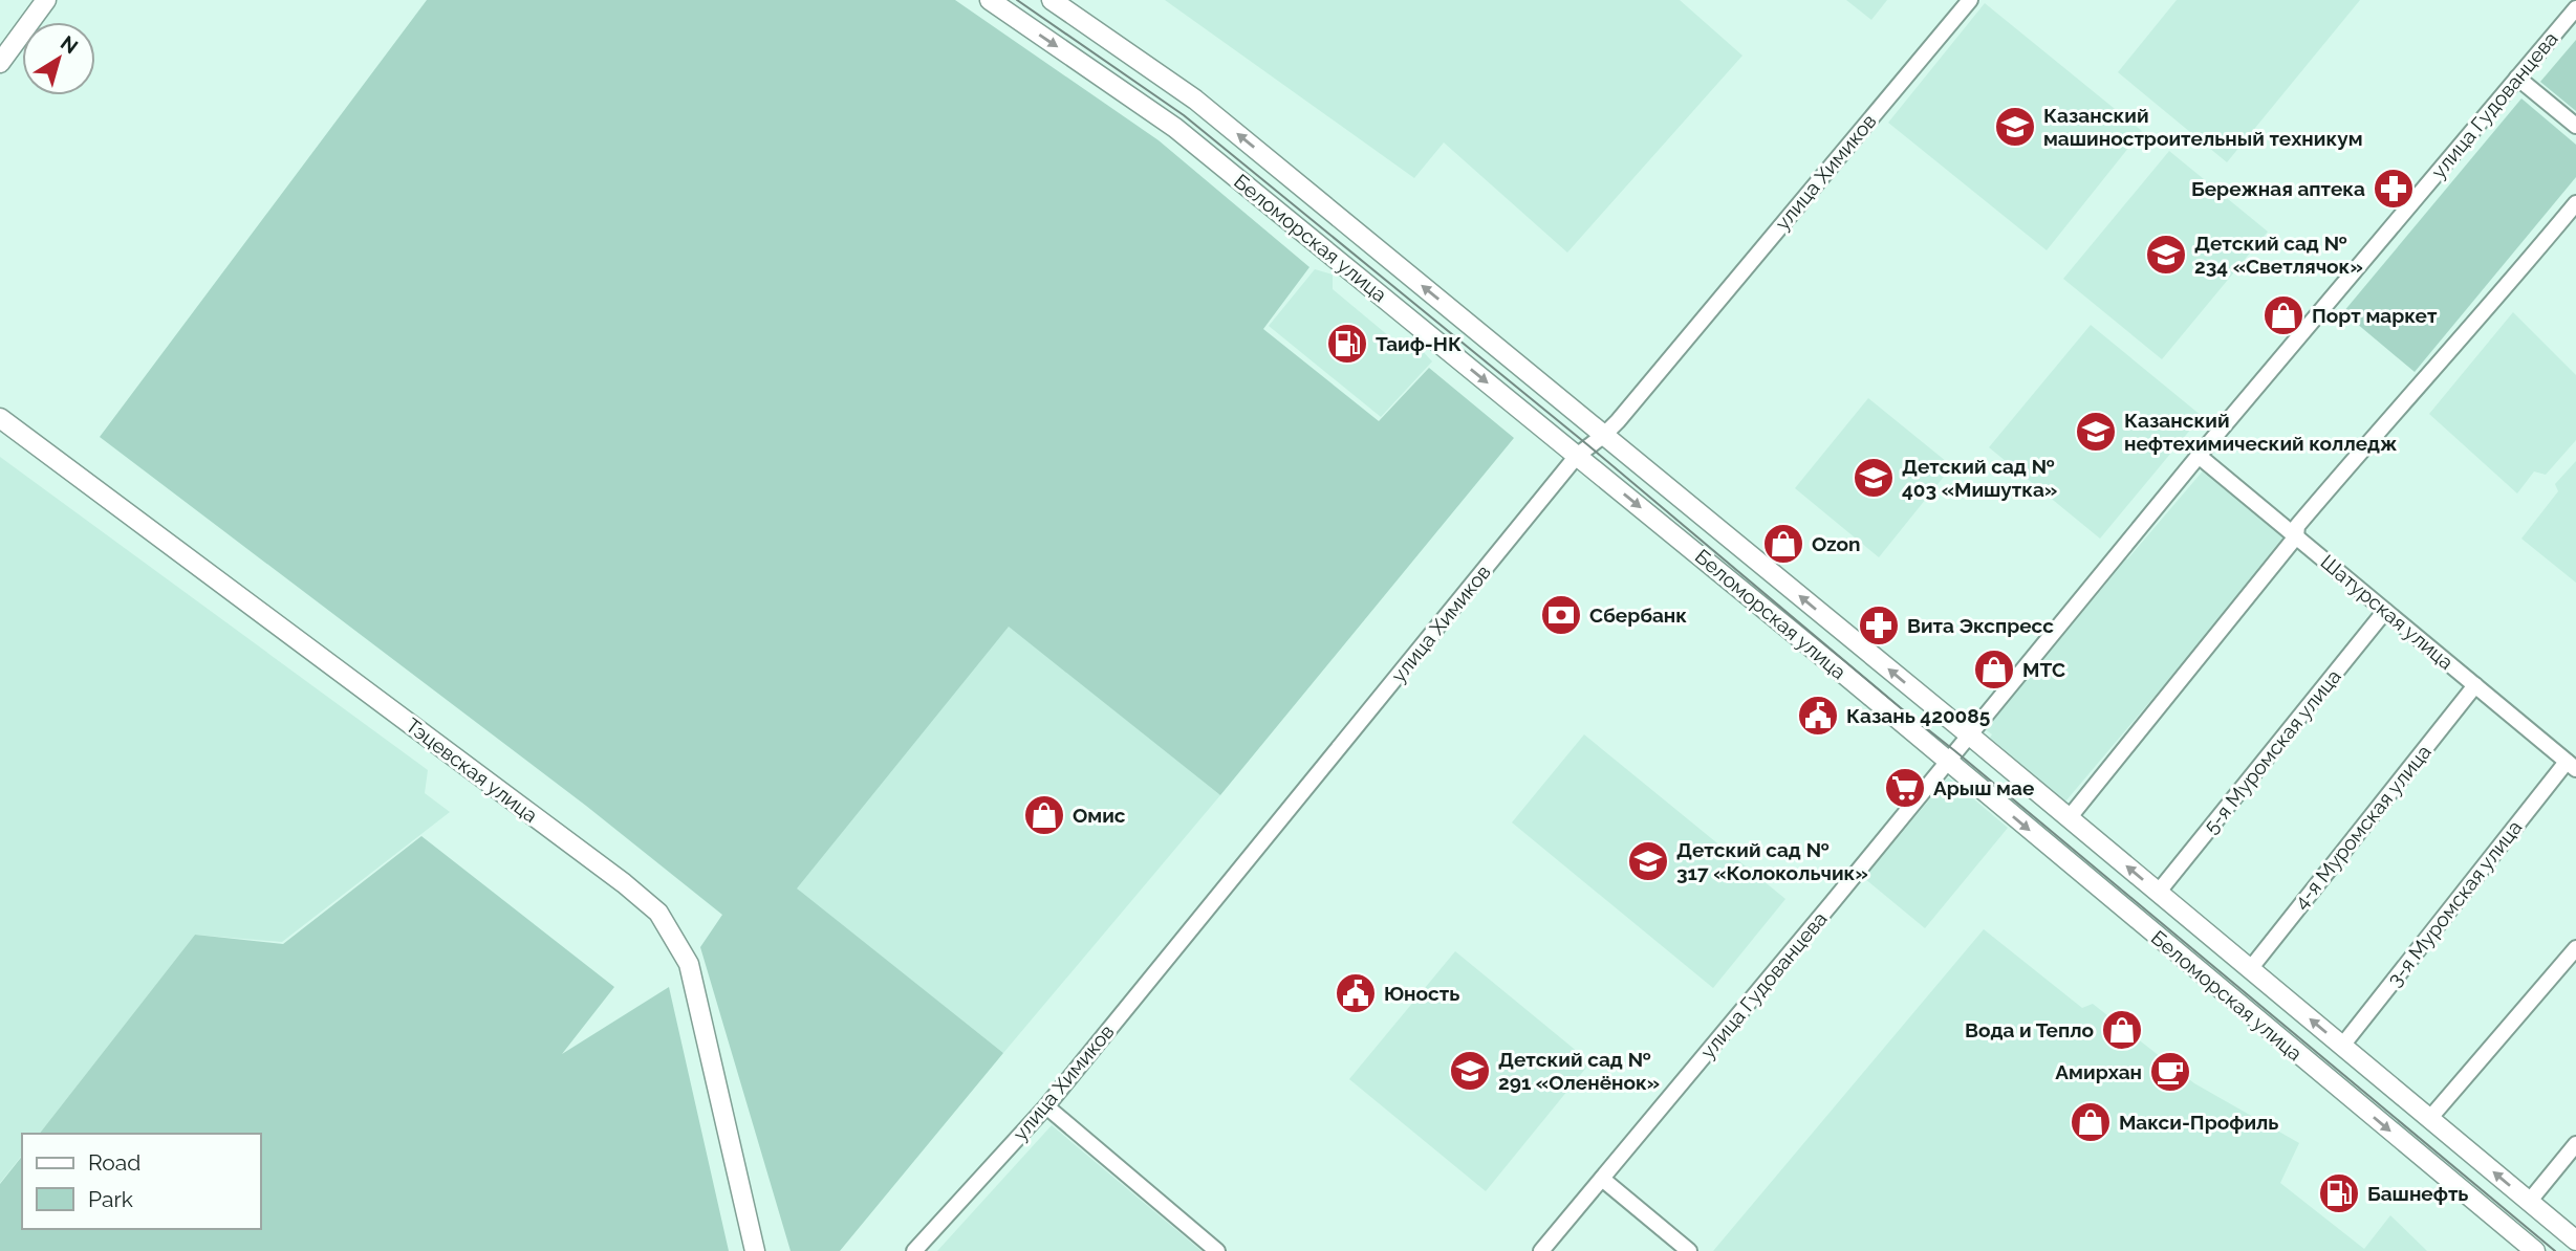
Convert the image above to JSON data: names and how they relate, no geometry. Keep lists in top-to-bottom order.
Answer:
{
  "streets": {
    "main road": ["Беломорская улица", "Тэцевская улица"],
    "street": [
      "улица Гудованцева",
      "улица Химиков",
      "Шатурская улица",
      "5-я Муромская улица",
      "4-я Муромская улица",
      "3-я Муромская улица"
    ]
  },
  "crossings": [
    ["улица Гудованцева", "Беломорская улица"],
    ["улица Гудованцева", "Шатурская улица"],
    ["улица Химиков", "Беломорская улица"],
    ["Беломорская улица", "5-я Муромская улица"],
    ["Беломорская улица", "4-я Муромская улица"],
    ["Беломорская улица", "3-я Муромская улица"],
    ["Шатурская улица", "5-я Муромская улица"],
    ["Шатурская улица", "4-я Муромская улица"],
    ["Шатурская улица", "3-я Муромская улица"]
  ],
  "places": {
    "school or university": [
      "Казанский машиностроительный техникум",
      "Детский сад № 234 «Светлячок»",
      "Казанский нефтехимический колледж",
      "Детский сад № 403 «Мишутка»",
      "Детский сад № 317 «Колокольчик»",
      "Детский сад № 291 «Оленёнок»"
    ],
    "pharmacy": ["Бережная аптека", "Вита Экспресс"],
    "shop": [
      "Порт маркет",
      "Ozon",
      "МТС",
      "Омис",
      "Вода и Тепло",
      "Макси-Профиль"
    ],
    "fuel station": ["Таиф-НК", "Башнефть"],
    "bank": ["Сбербанк"],
    "public building": ["Казань 420085", "Юность"],
    "supermarket": ["Арыш мае"],
    "cafe": ["Амирхан"]
  },
  "legend": ["Road", "Park"],
  "north": "top right"
}
